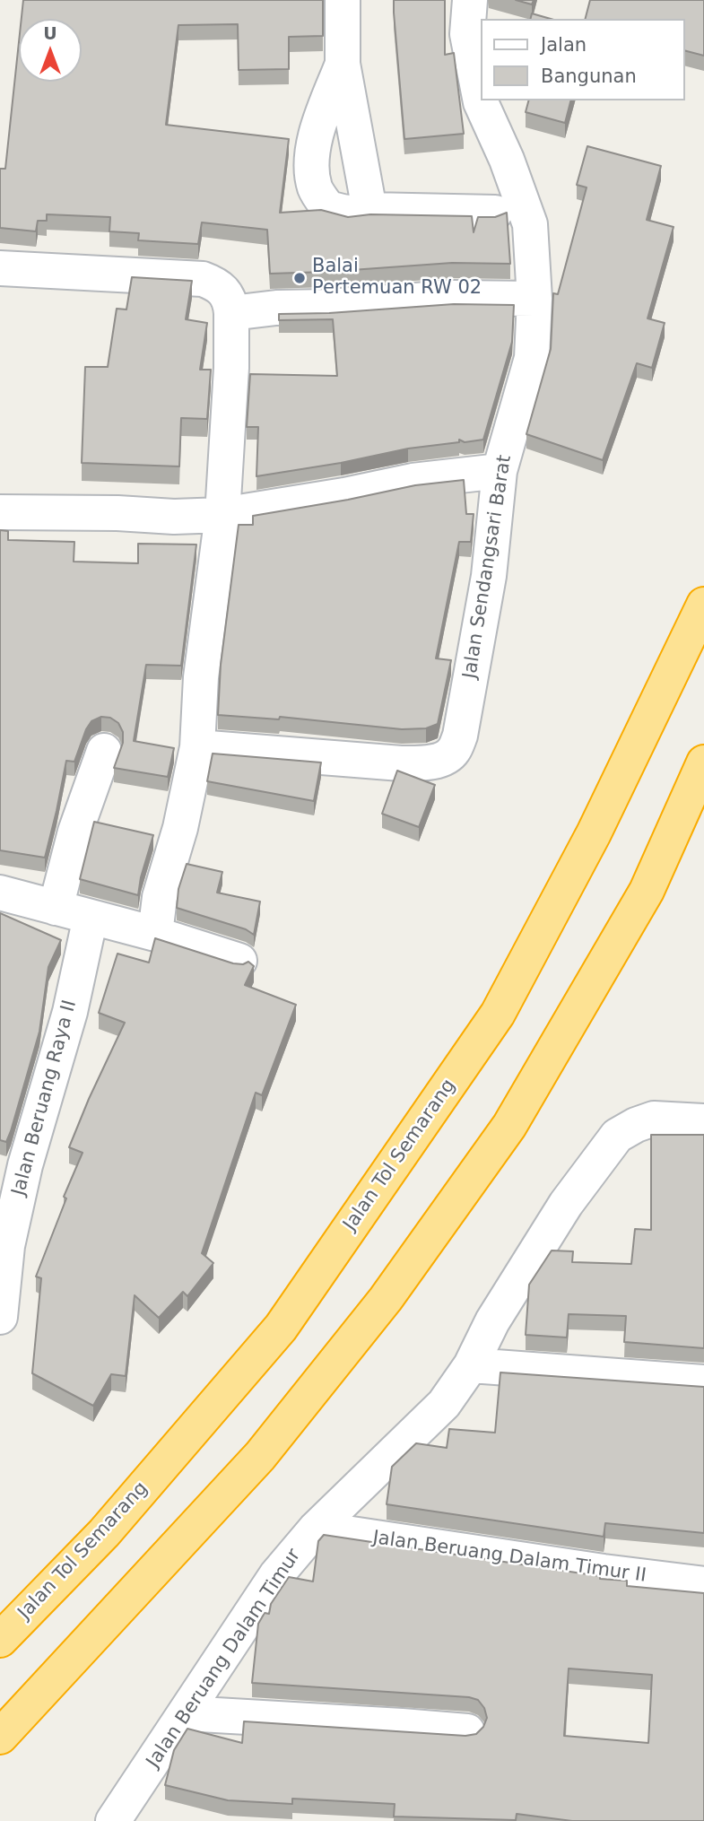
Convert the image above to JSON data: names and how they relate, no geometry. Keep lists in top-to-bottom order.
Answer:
{
  "streets": {
    "highway": ["Jalan Tol Semarang"],
    "street": [
      "Jalan Sendangsari Barat",
      "Jalan Beruang Raya II",
      "Jalan Beruang Dalam Timur II",
      "Jalan Beruang Dalam Timur"
    ]
  },
  "crossings": [
    ["Jalan Beruang Dalam Timur II", "Jalan Beruang Dalam Timur"]
  ],
  "places": ["Balai Pertemuan RW 02"],
  "legend": ["Jalan", "Bangunan"],
  "north": "top"
}
